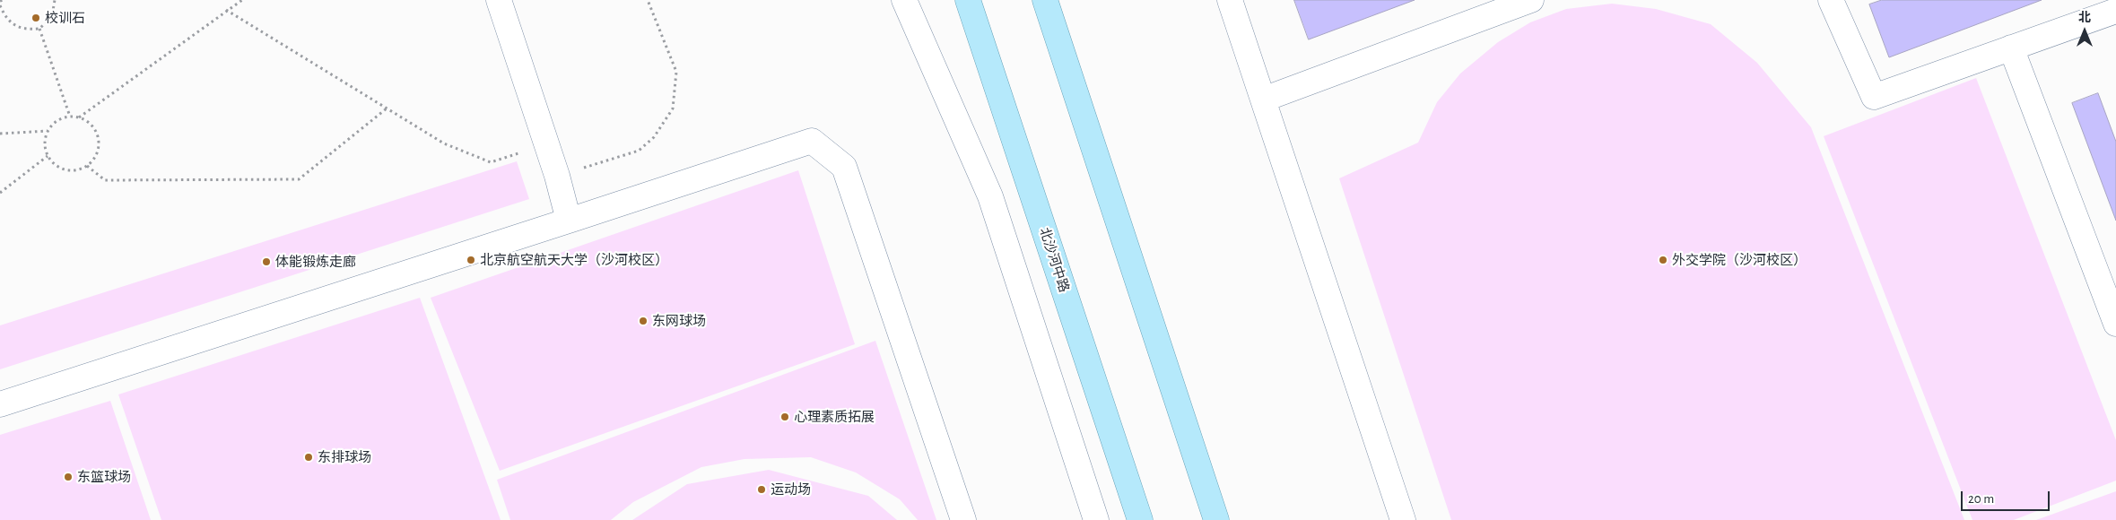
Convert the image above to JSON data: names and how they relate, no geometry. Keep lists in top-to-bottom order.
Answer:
{
  "streets": {
    "main road": ["北沙河中路"]
  },
  "places": [
    "校训石",
    "北京航空航天大学（沙河校区）",
    "外交学院（沙河校区）",
    "体能锻炼走廊",
    "东网球场",
    "心理素质拓展",
    "东排球场",
    "东篮球场",
    "运动场"
  ],
  "scale_bar": "20 m",
  "north": "top"
}
